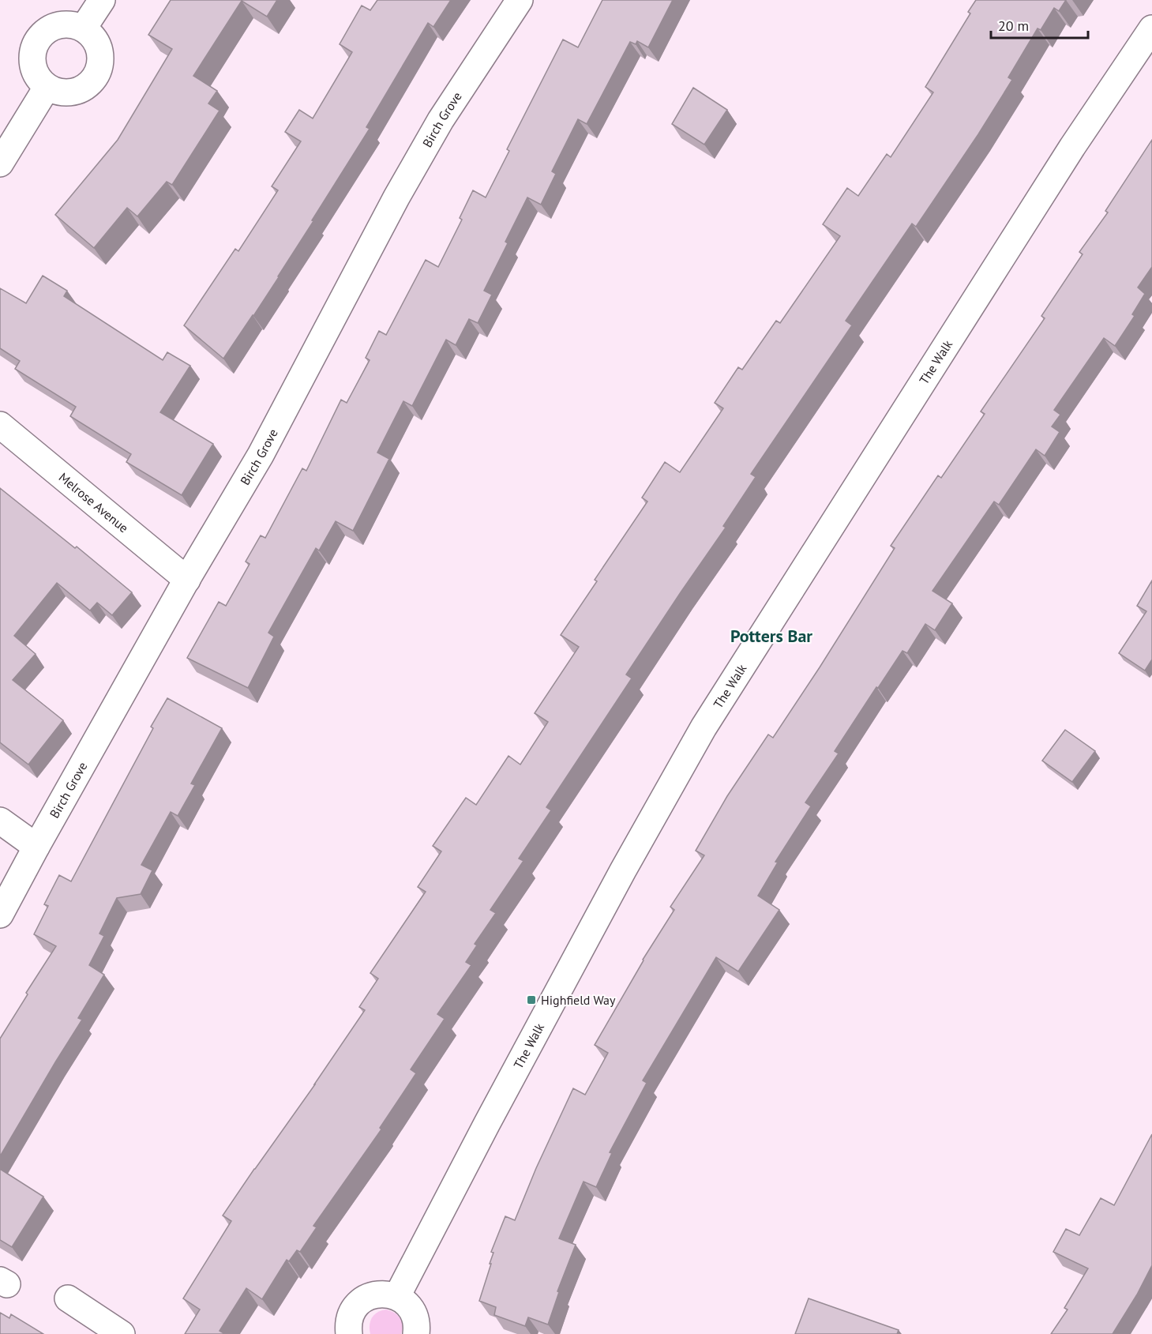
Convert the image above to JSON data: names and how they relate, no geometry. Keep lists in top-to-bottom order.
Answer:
{
  "streets": {
    "street": ["Birch Grove", "The Walk", "Melrose Avenue"]
  },
  "crossings": [
    ["Birch Grove", "Melrose Avenue"]
  ],
  "districts": ["Potters Bar"],
  "places": {
    "transit": ["Highfield Way"]
  },
  "scale_bar": "20 m"
}
